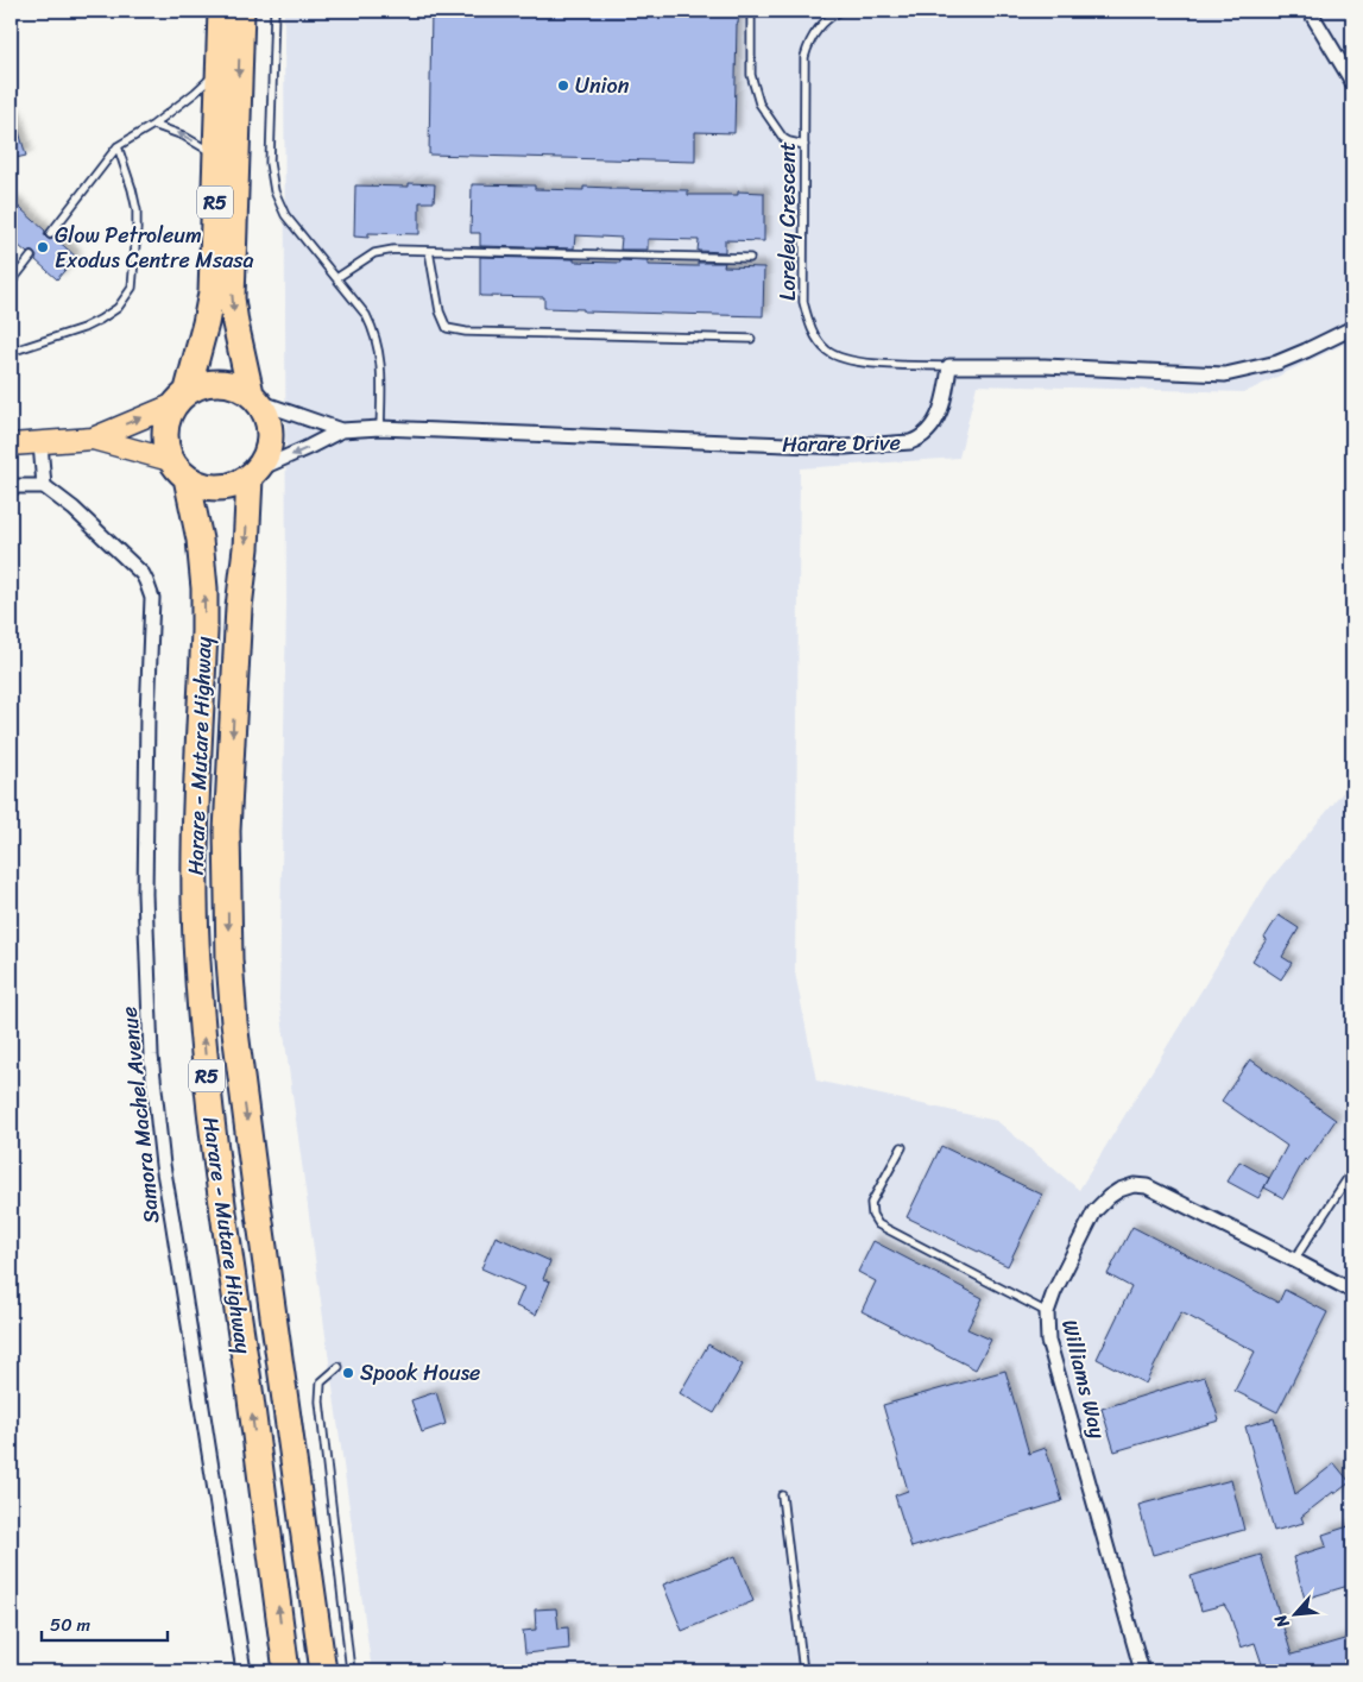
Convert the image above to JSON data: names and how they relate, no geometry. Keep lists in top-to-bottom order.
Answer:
{
  "streets": {
    "highway": ["R5", "Harare - Mutare Highway"],
    "street": ["Harare Drive", "Samora Machel Avenue", "Williams Way"],
    "lane": ["Loreley Crescent"]
  },
  "crossings": [
    ["R5", "Harare Drive"],
    ["R5", "Harare - Mutare Highway"],
    ["Loreley Crescent", "Harare Drive"],
    ["Harare Drive", "Harare - Mutare Highway"]
  ],
  "places": ["Union", "Glow Petroleum Exodus Centre Msasa", "Spook House"],
  "scale_bar": "50 m",
  "north": "bottom left"
}
